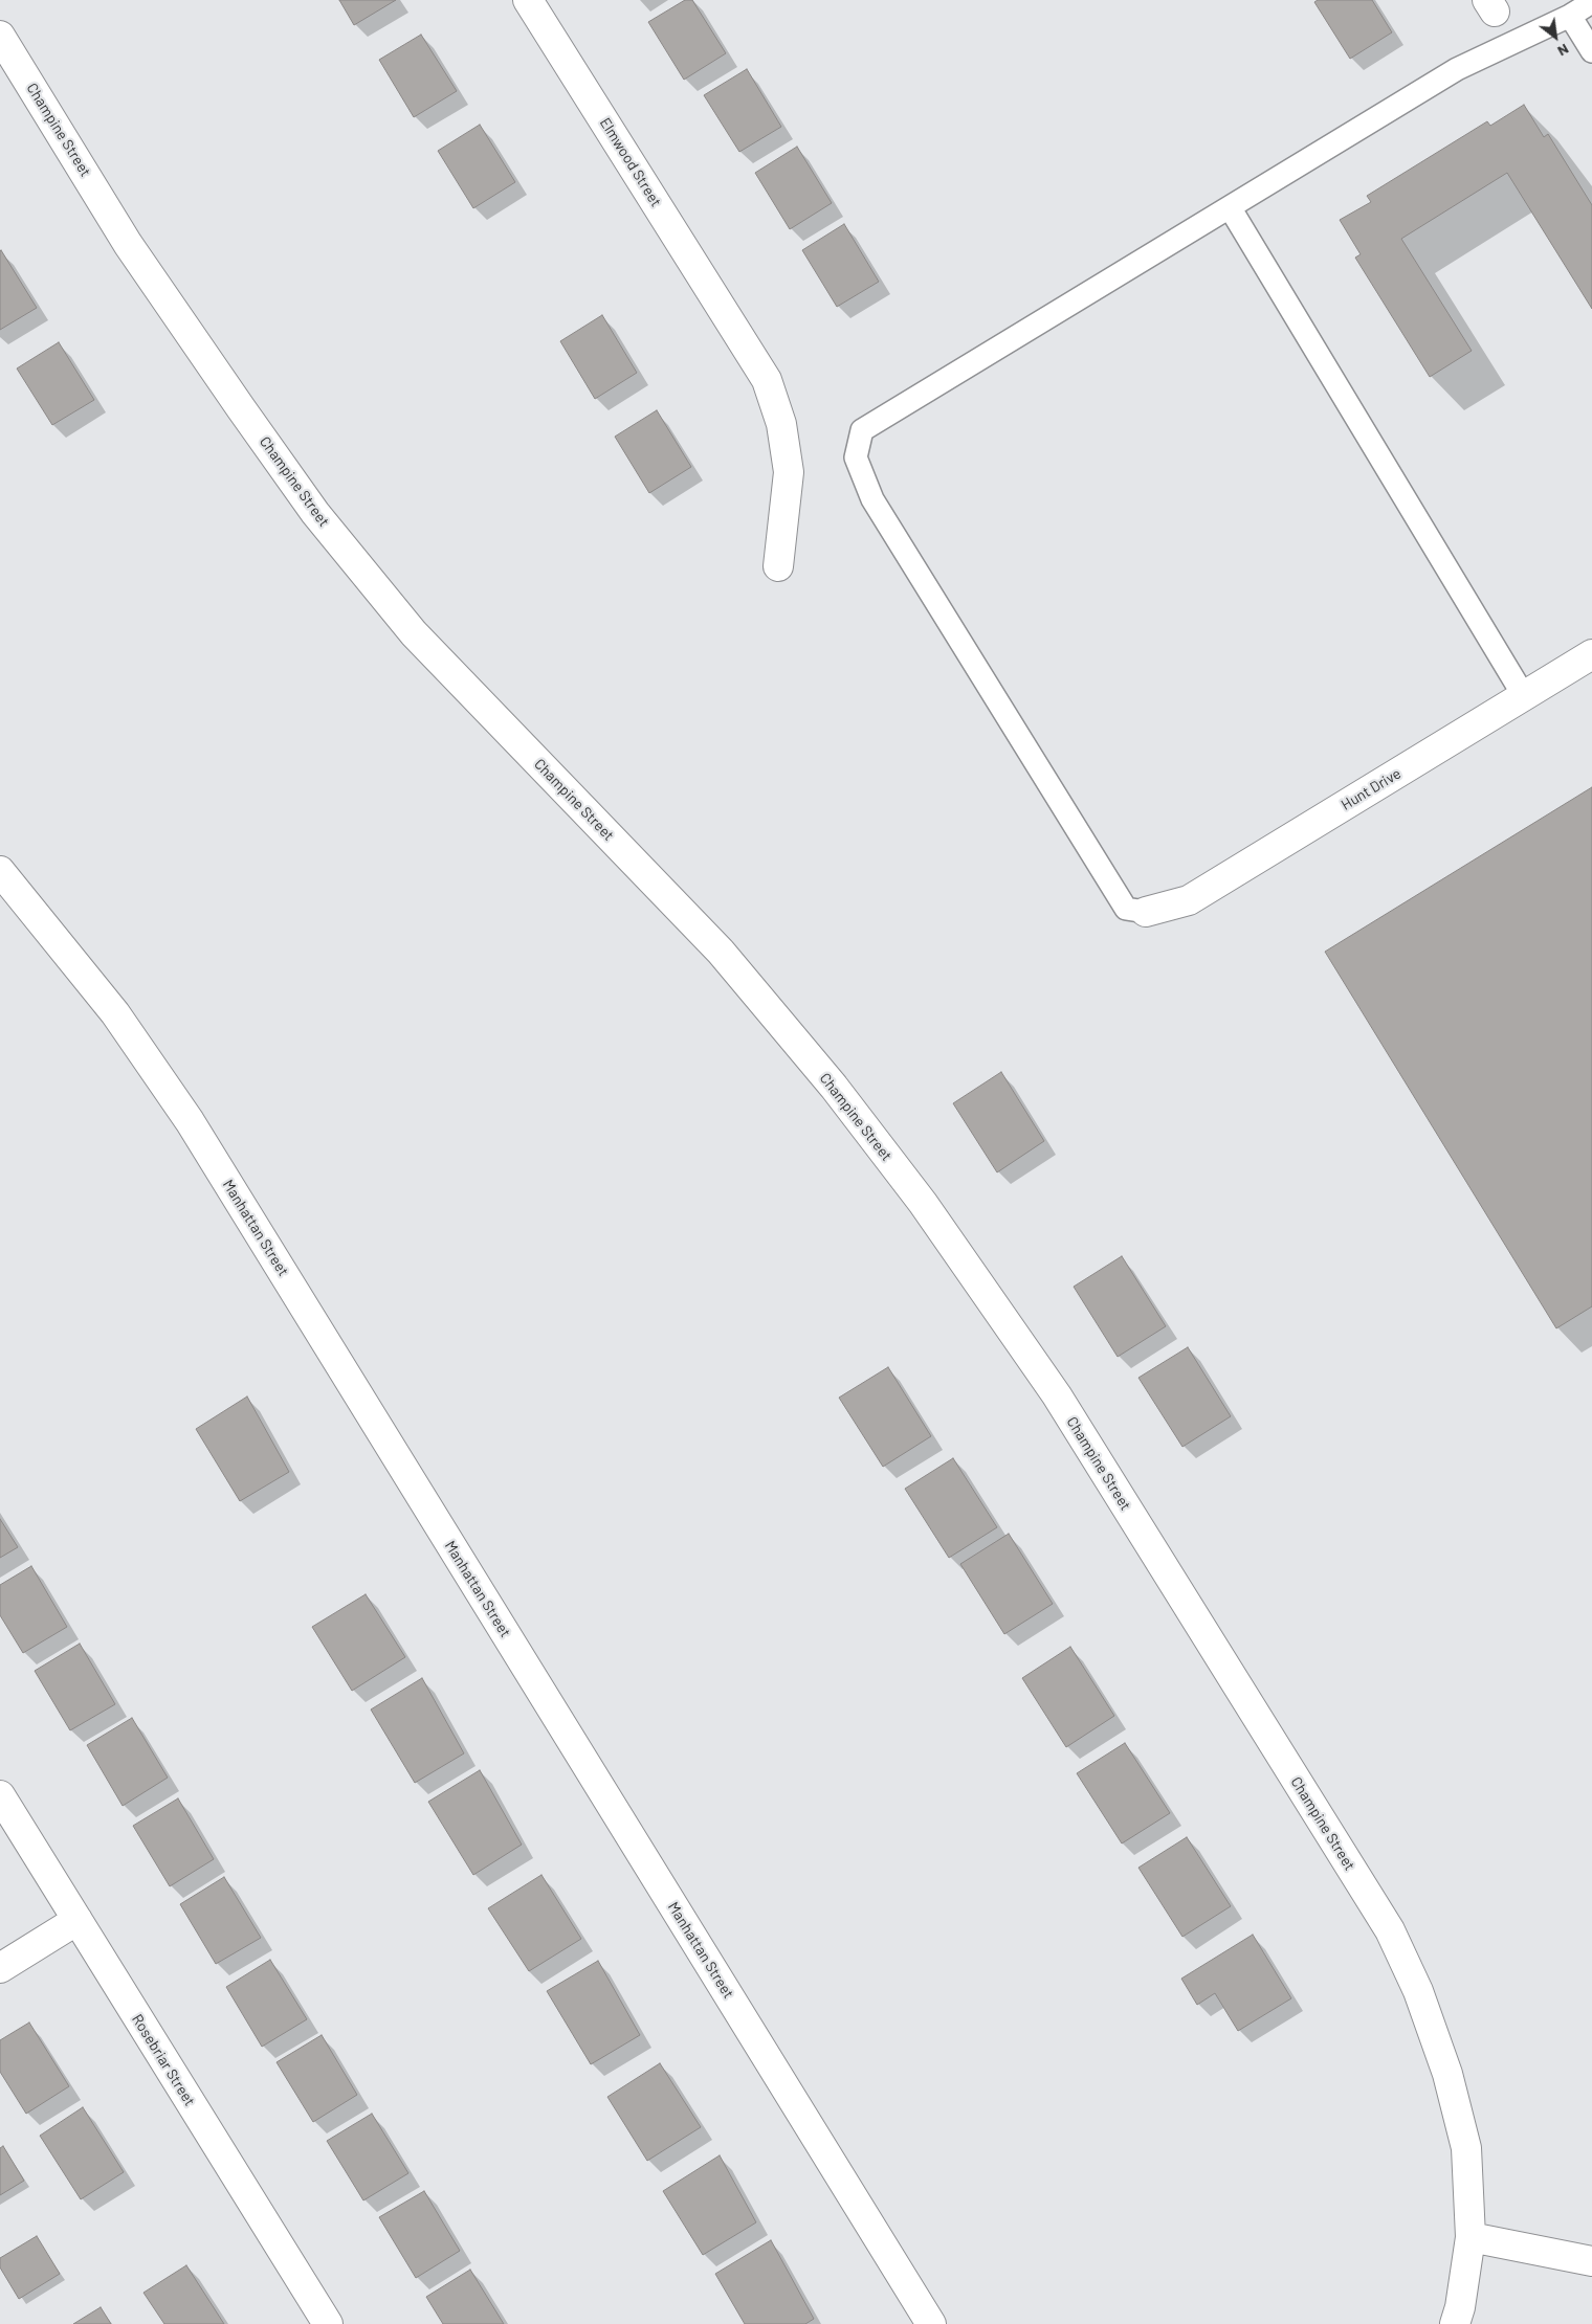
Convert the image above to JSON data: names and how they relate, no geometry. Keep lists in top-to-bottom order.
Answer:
{
  "streets": {
    "street": [
      "Champine Street",
      "Elmwood Street",
      "Hunt Drive",
      "Manhattan Street",
      "Rosebriar Street"
    ]
  },
  "north": "bottom right"
}
